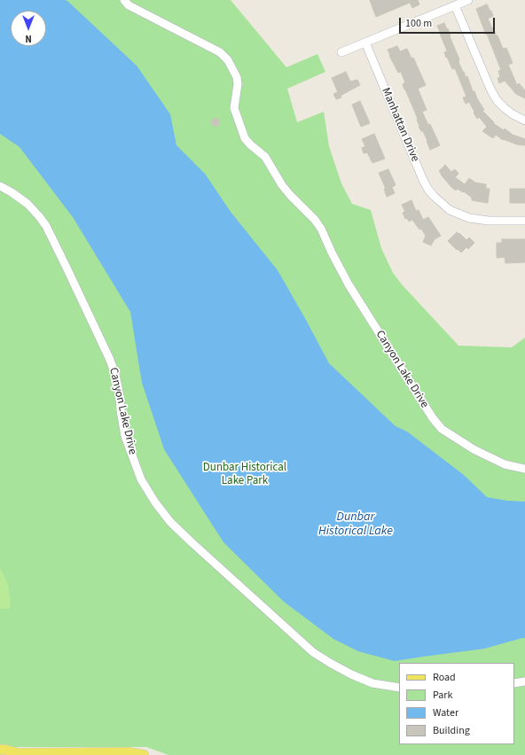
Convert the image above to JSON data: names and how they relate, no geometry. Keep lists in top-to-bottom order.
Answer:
{
  "streets": {
    "street": ["Manhattan Drive", "Canyon Lake Drive"]
  },
  "water": ["Dunbar Historical Lake"],
  "parks": ["Dunbar Historical Lake Park"],
  "legend": [
    "Road",
    "Park",
    "Water",
    "Building"
  ],
  "scale_bar": "100 m",
  "north": "bottom"
}
